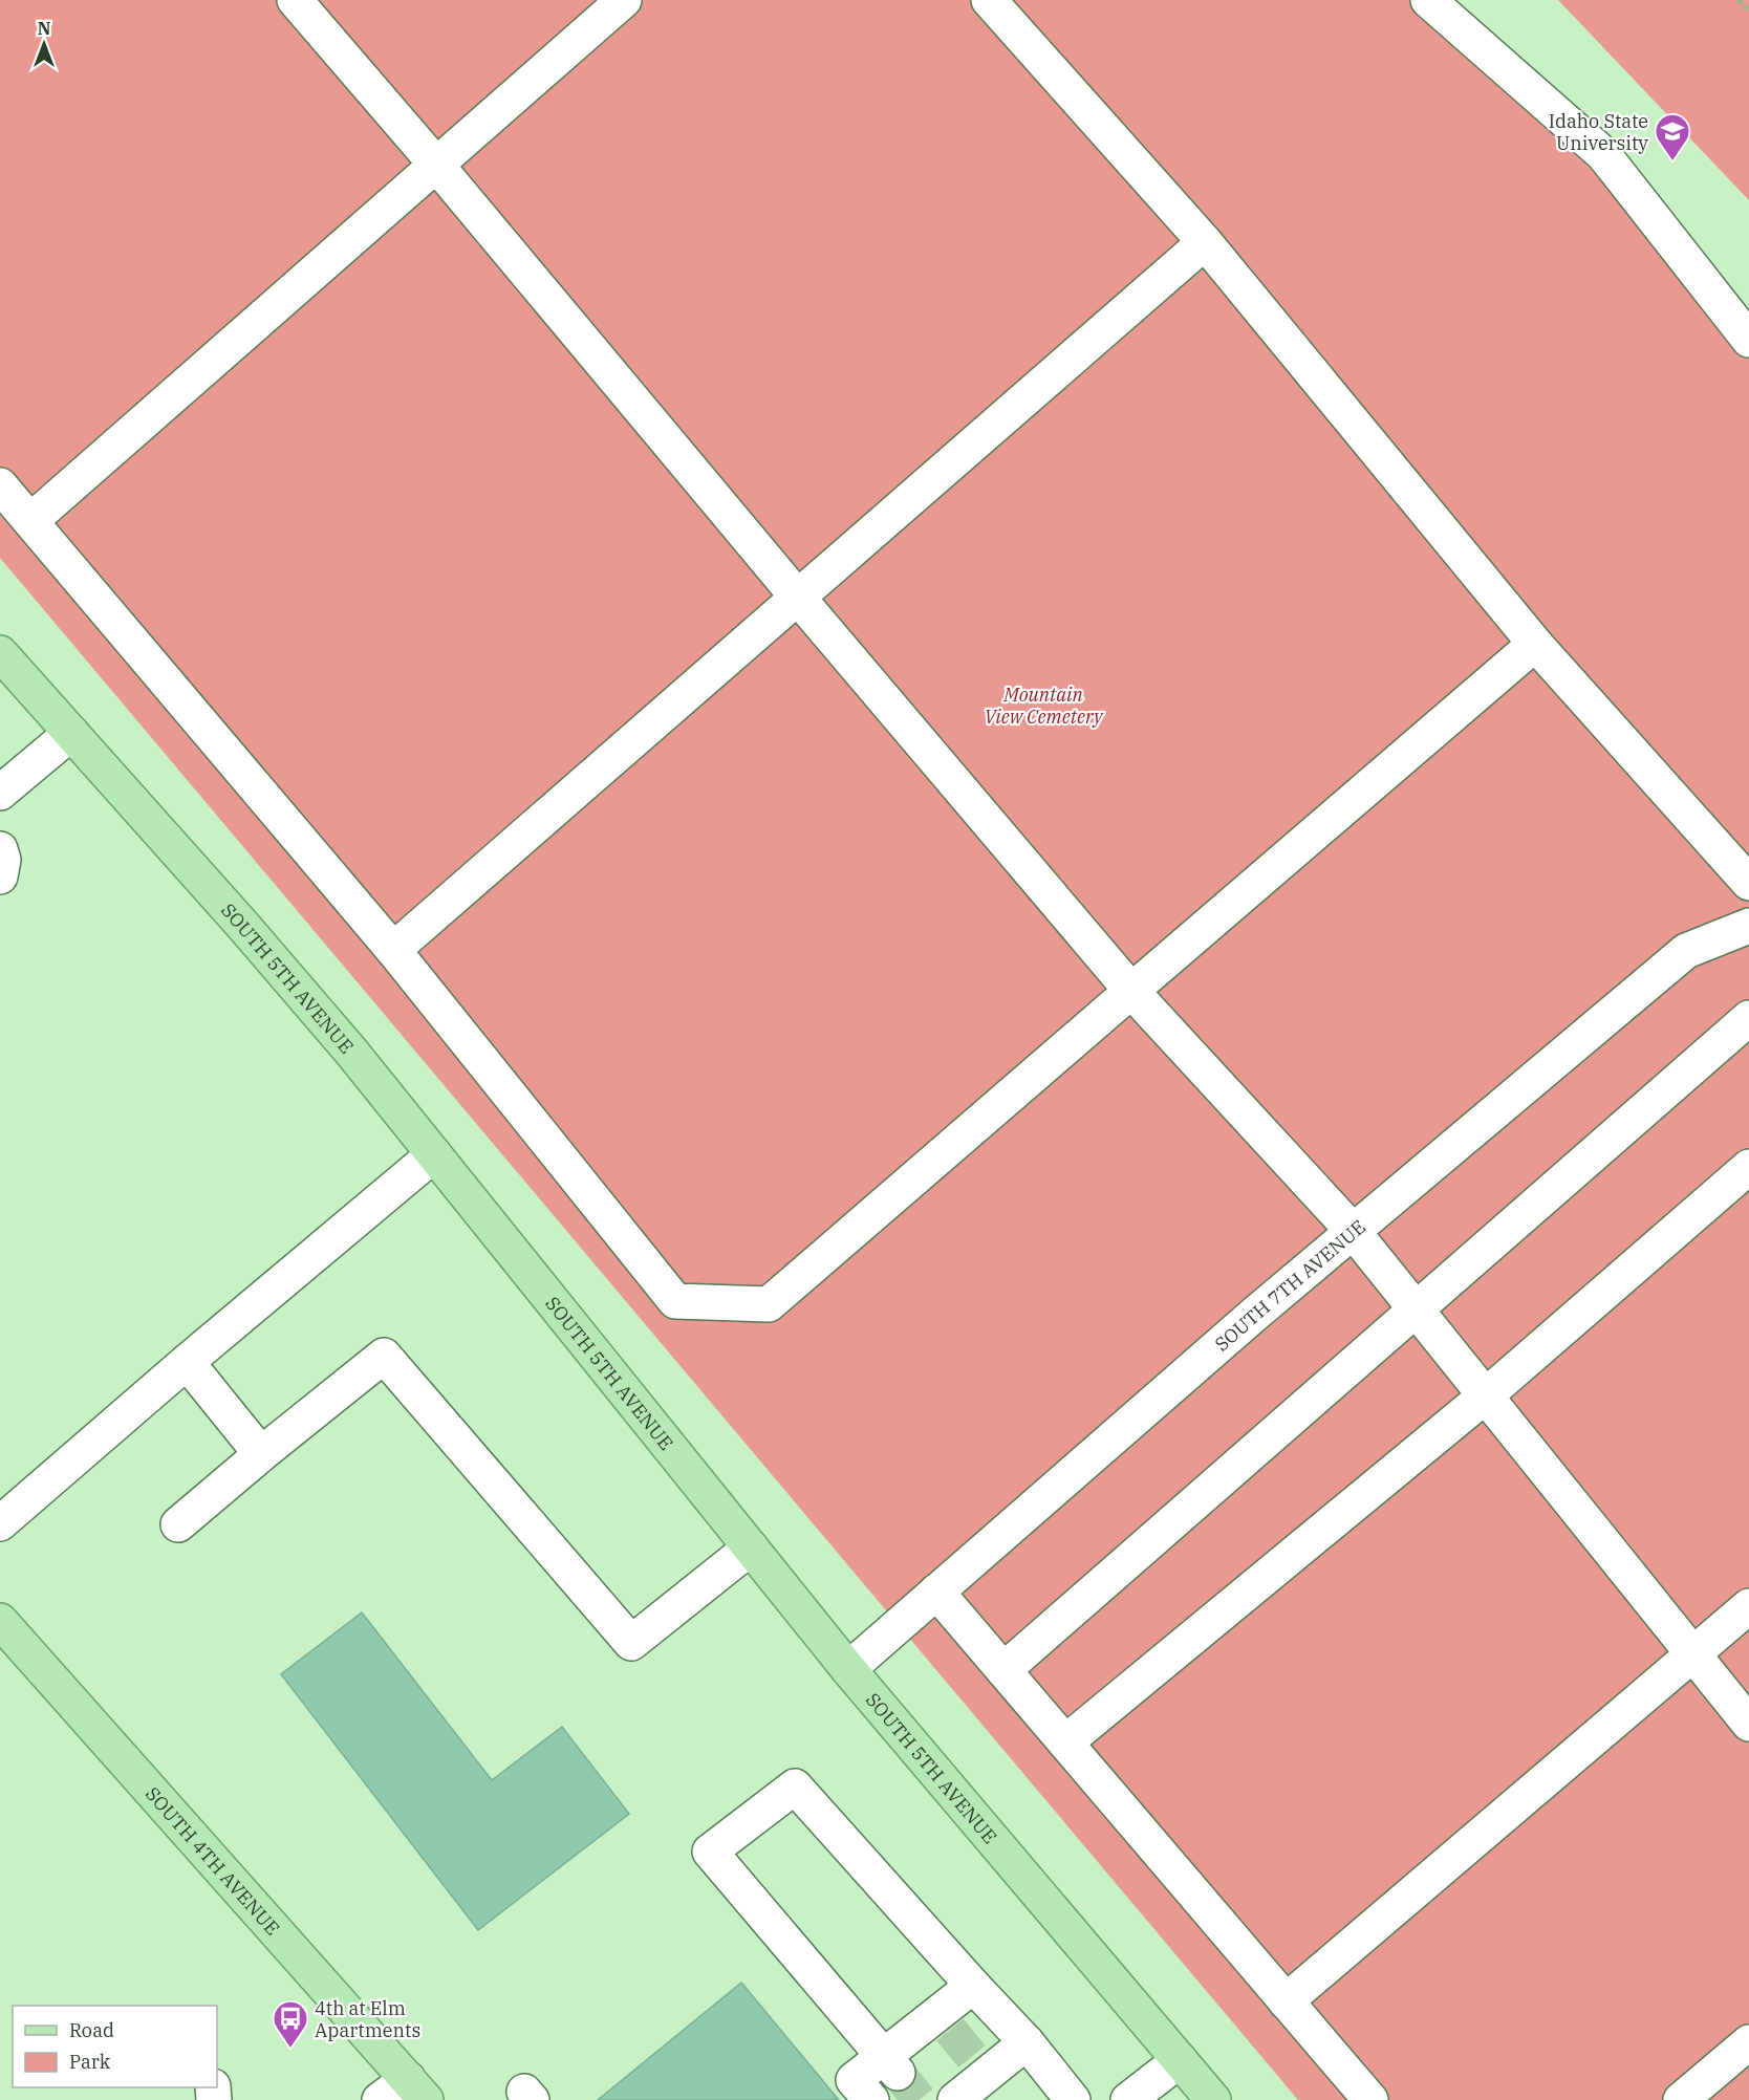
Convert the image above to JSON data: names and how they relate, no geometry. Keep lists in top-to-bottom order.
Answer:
{
  "streets": {
    "main road": ["SOUTH 5TH AVENUE", "SOUTH 4TH AVENUE"],
    "street": ["SOUTH 7TH AVENUE"]
  },
  "crossings": [
    ["SOUTH 5TH AVENUE", "SOUTH 7TH AVENUE"]
  ],
  "parks": ["Mountain View Cemetery"],
  "places": {
    "school or university": ["Idaho State University"],
    "bus stop": ["4th at Elm Apartments"]
  },
  "legend": ["Road", "Park"],
  "north": "top"
}
